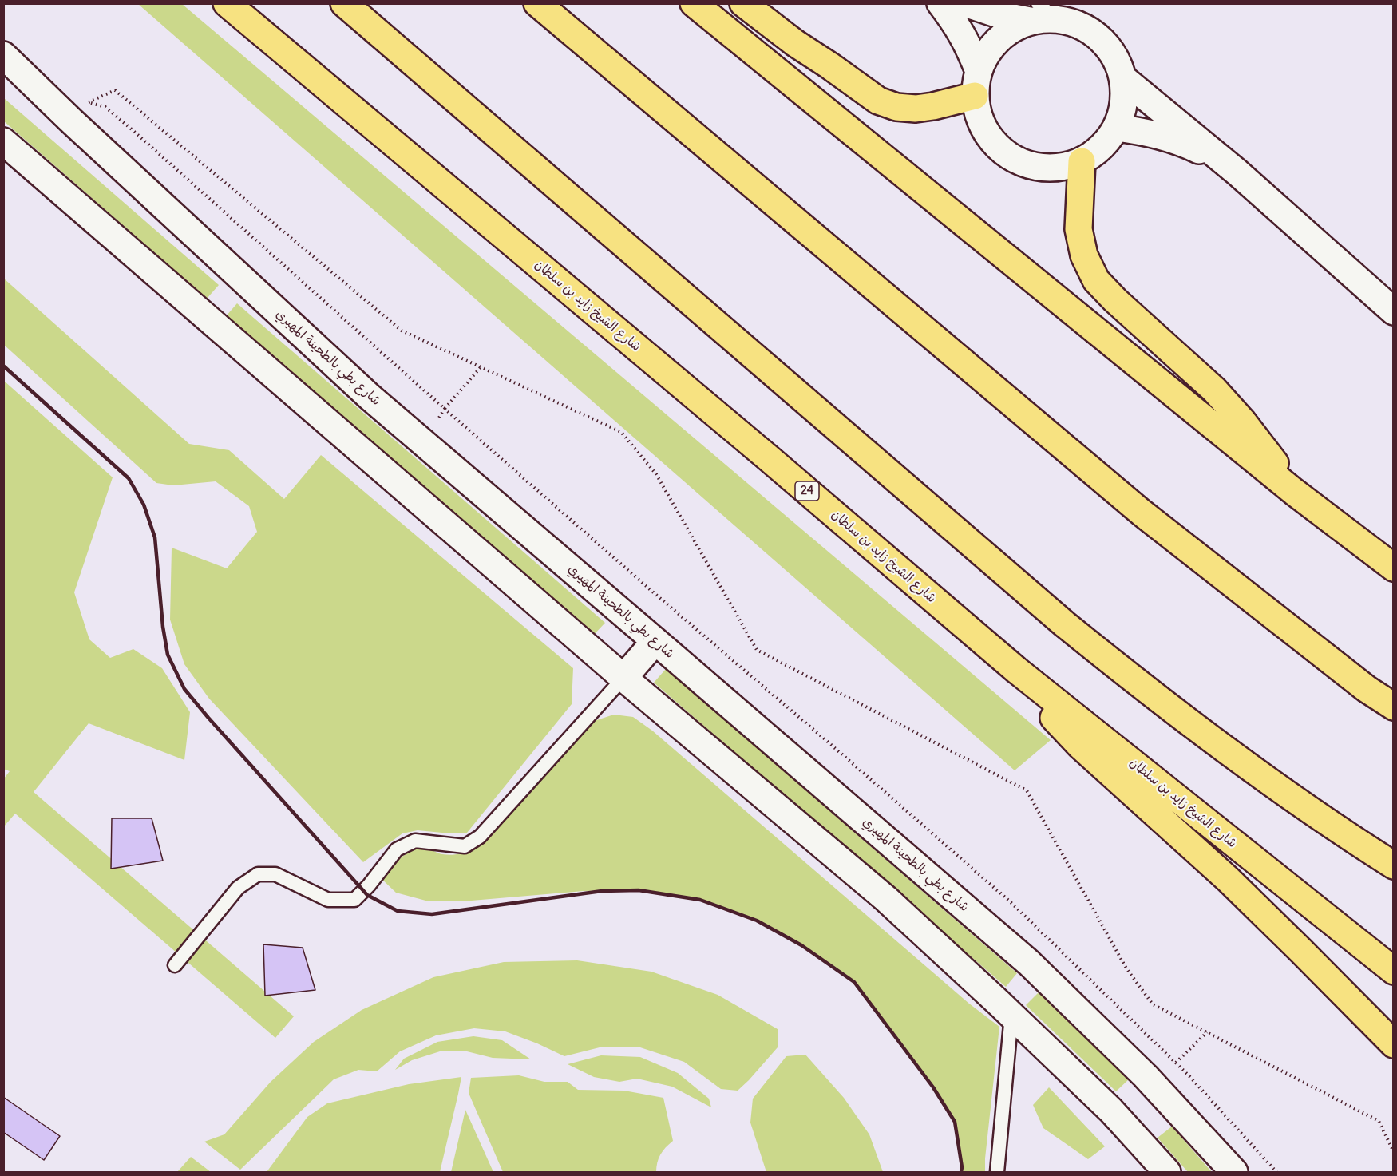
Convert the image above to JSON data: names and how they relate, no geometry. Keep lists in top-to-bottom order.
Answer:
{
  "streets": {
    "highway": ["شارع الشيخ زايد بن سلطان", "24"],
    "street": ["شارع بطي بالطحينة المهيري"]
  }
}
